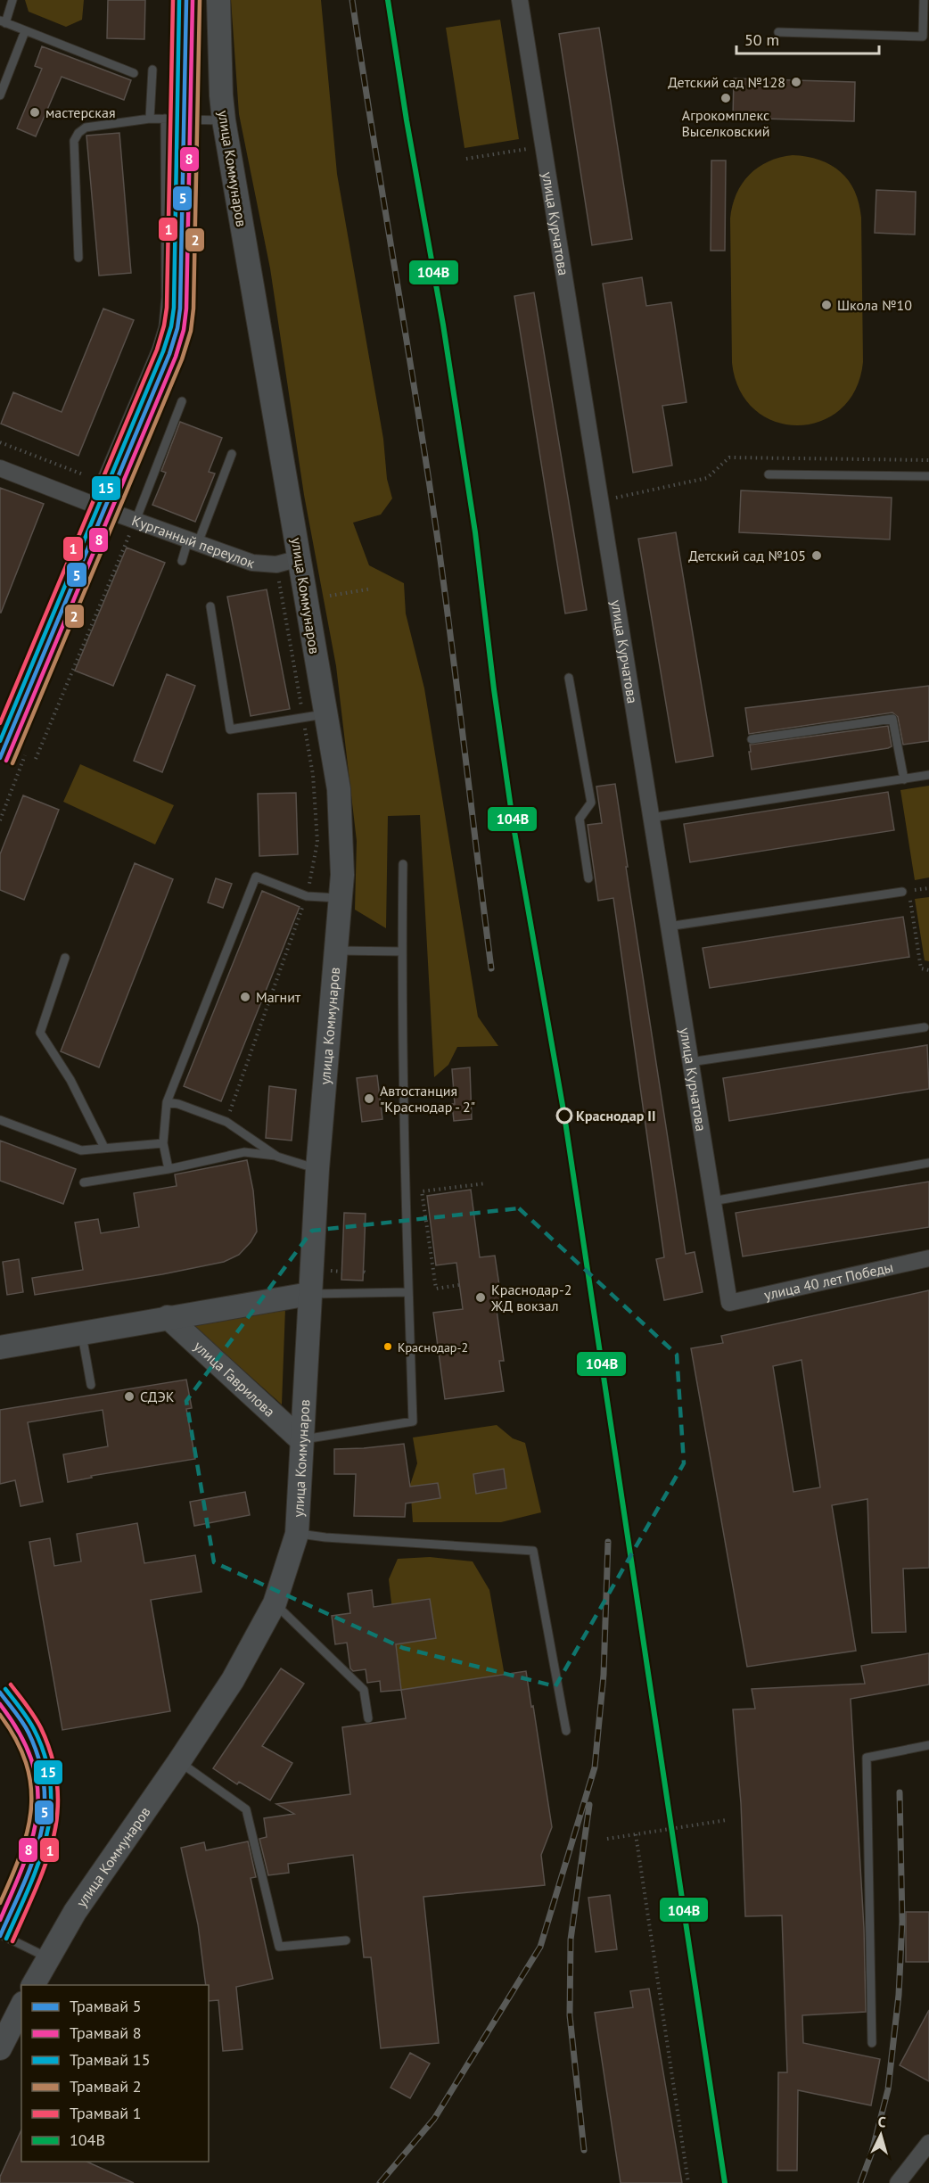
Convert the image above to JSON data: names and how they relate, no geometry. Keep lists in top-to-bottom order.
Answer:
{
  "streets": {
    "main road": ["улица Коммунаров", "улица Гаврилова"],
    "street": ["улица Курчатова", "Курганный переулок", "улица 40 лет Победы"]
  },
  "crossings": [
    ["улица Коммунаров", "Курганный переулок"],
    ["улица Коммунаров", "улица Гаврилова"],
    ["улица Курчатова", "улица 40 лет Победы"]
  ],
  "places": [
    "Детский сад №128",
    "Агрокомплекс Выселковский",
    "мастерская",
    "Школа №10",
    "Детский сад №105",
    "Магнит",
    "Автостанция \"Краснодар - 2\"",
    "Краснодар II",
    "Краснодар-2 ЖД вокзал",
    "Краснодар-2",
    "СДЭК"
  ],
  "lines": [
    "tram line 5",
    "tram line 8",
    "tram line 15",
    "tram line 2",
    "tram line 1",
    "transit line 104В"
  ],
  "legend": [
    "Трамвай 5",
    "Трамвай 8",
    "Трамвай 15",
    "Трамвай 2",
    "Трамвай 1",
    "104В"
  ],
  "scale_bar": "50 m",
  "north": "top"
}
